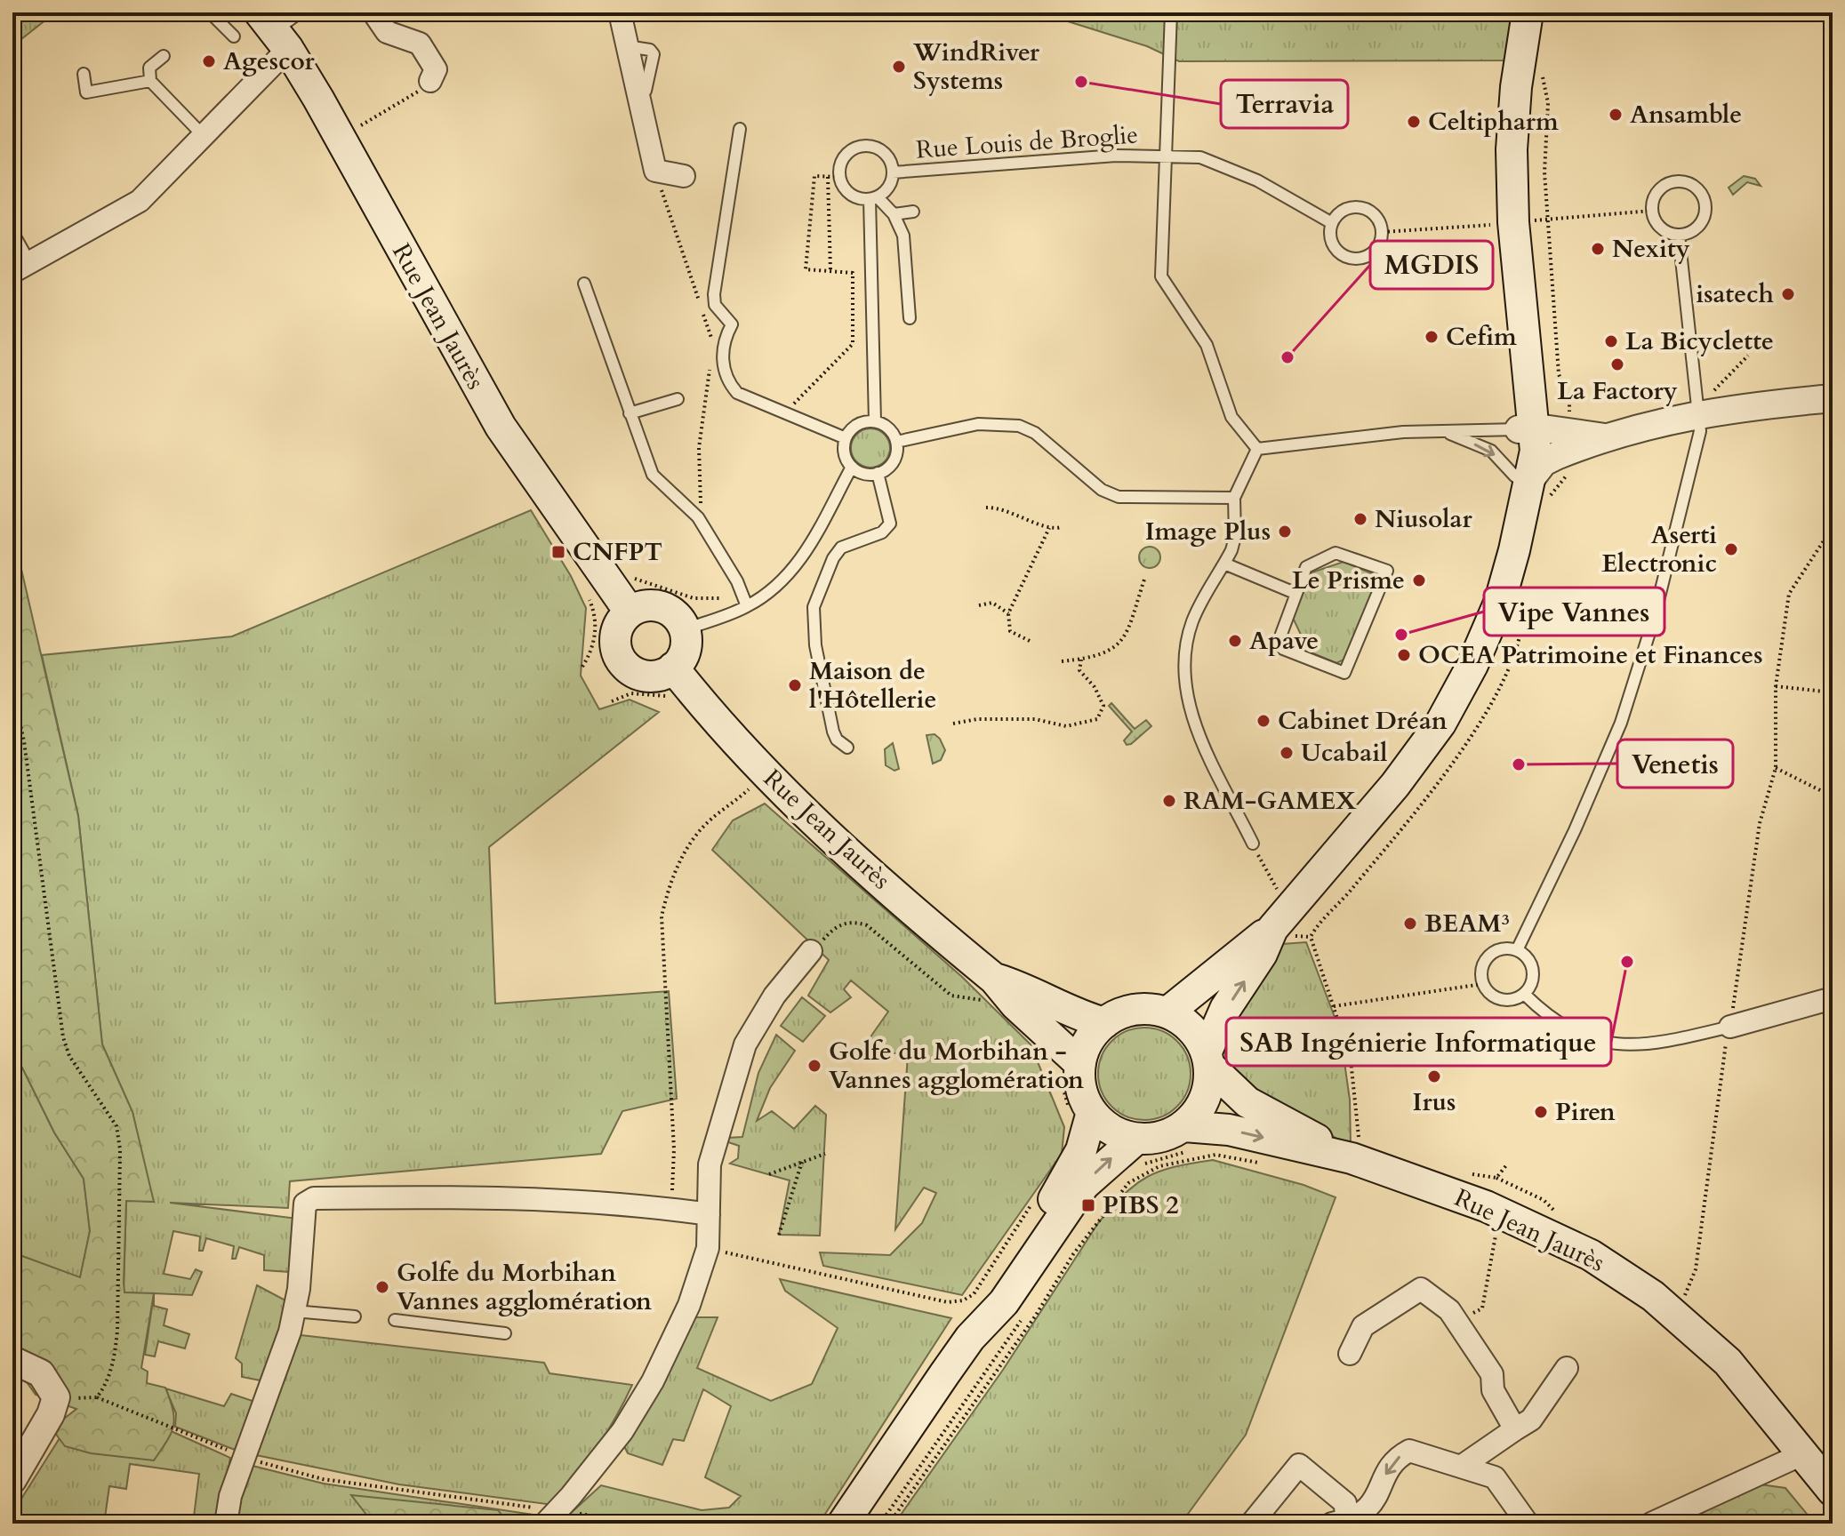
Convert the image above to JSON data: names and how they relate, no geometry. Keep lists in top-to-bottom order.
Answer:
{
  "streets": {
    "main road": ["Rue Jean Jaurès"],
    "lane": ["Rue Louis de Broglie"]
  },
  "places": {
    "other": [
      "Agescor",
      "WindRiver Systems",
      "Terravia",
      "Ansamble",
      "Celtipharm",
      "Nexity",
      "isatech",
      "Cefim",
      "La Bicyclette",
      "MGDIS",
      "La Factory",
      "Niusolar",
      "Image Plus",
      "Aserti Electronic",
      "Le Prisme",
      "Vipe Vannes",
      "Apave",
      "OCEA Patrimoine et Finances",
      "Maison de l'Hôtellerie",
      "Cabinet Dréan",
      "Ucabail",
      "Venetis",
      "RAM-GAMEX",
      "BEAM³",
      "SAB Ingénierie Informatique",
      "Golfe du Morbihan - Vannes agglomération",
      "Irus",
      "Piren",
      "Golfe du Morbihan Vannes agglomération"
    ],
    "transit": ["CNFPT", "PIBS 2"]
  }
}
